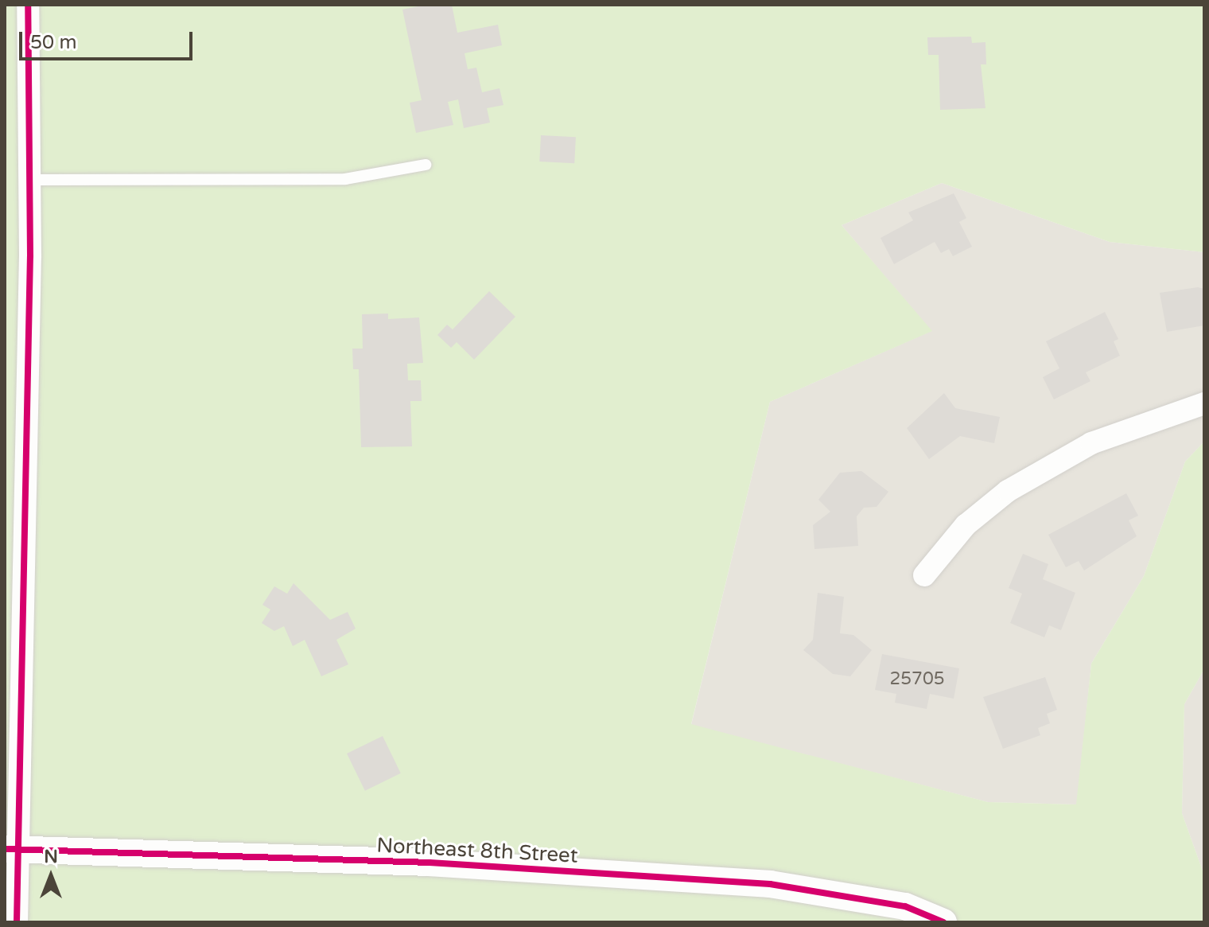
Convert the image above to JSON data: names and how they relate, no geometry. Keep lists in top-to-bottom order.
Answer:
{
  "streets": {
    "street": ["Northeast 8th Street"]
  },
  "house_numbers": ["25705"],
  "scale_bar": "50 m",
  "north": "top"
}
